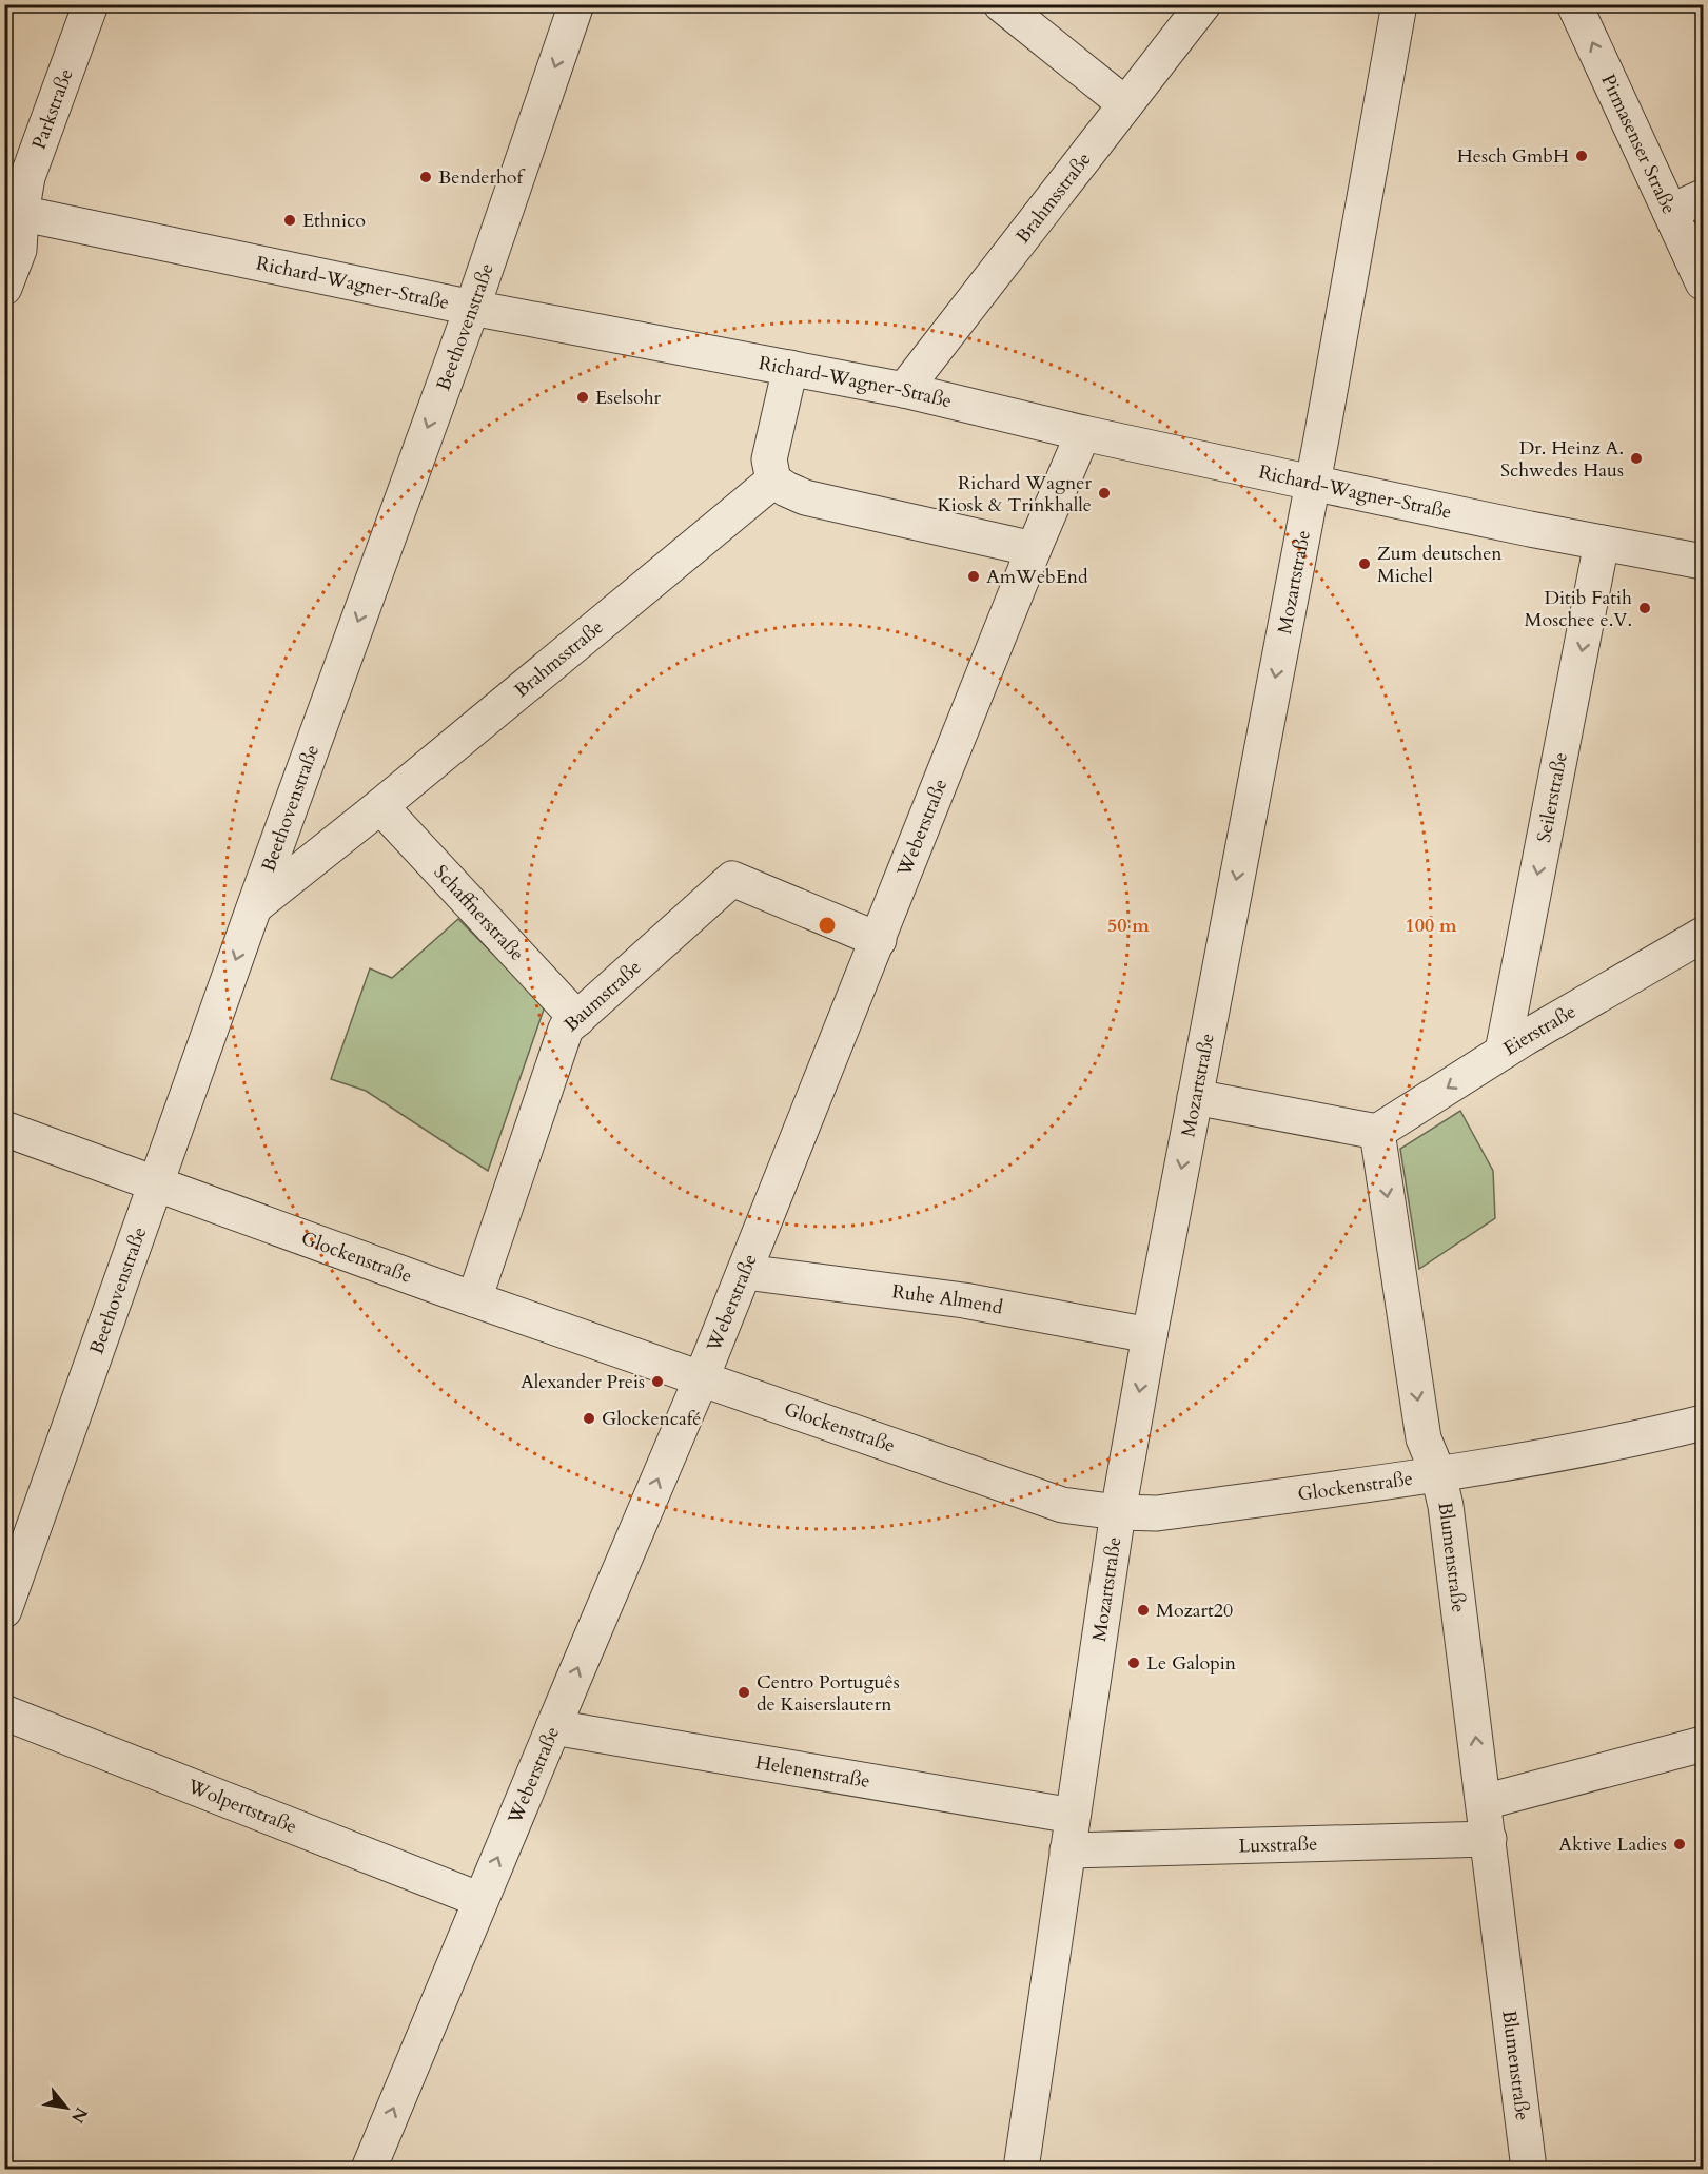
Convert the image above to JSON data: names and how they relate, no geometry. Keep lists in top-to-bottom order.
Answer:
{
  "streets": {
    "street": [
      "Parkstraße",
      "Pirmasenser Straße",
      "Brahmsstraße",
      "Richard-Wagner-Straße",
      "Beethovenstraße",
      "Mozartstraße",
      "Seilerstraße",
      "Weberstraße",
      "Schaffnerstraße",
      "Baumstraße",
      "Eierstraße",
      "Glockenstraße",
      "Ruhe Almend",
      "Blumenstraße",
      "Helenenstraße",
      "Wolpertstraße",
      "Luxstraße"
    ]
  },
  "crossings": [
    ["Parkstraße", "Richard-Wagner-Straße"],
    ["Brahmsstraße", "Richard-Wagner-Straße"],
    ["Brahmsstraße", "Beethovenstraße"],
    ["Brahmsstraße", "Schaffnerstraße"],
    ["Richard-Wagner-Straße", "Beethovenstraße"],
    ["Richard-Wagner-Straße", "Mozartstraße"],
    ["Richard-Wagner-Straße", "Seilerstraße"],
    ["Richard-Wagner-Straße", "Weberstraße"],
    ["Beethovenstraße", "Glockenstraße"],
    ["Mozartstraße", "Glockenstraße"],
    ["Mozartstraße", "Ruhe Almend"],
    ["Mozartstraße", "Helenenstraße"],
    ["Mozartstraße", "Luxstraße"],
    ["Seilerstraße", "Eierstraße"],
    ["Weberstraße", "Baumstraße"],
    ["Weberstraße", "Glockenstraße"],
    ["Weberstraße", "Ruhe Almend"],
    ["Weberstraße", "Helenenstraße"],
    ["Weberstraße", "Wolpertstraße"],
    ["Schaffnerstraße", "Baumstraße"],
    ["Baumstraße", "Glockenstraße"],
    ["Eierstraße", "Blumenstraße"],
    ["Glockenstraße", "Blumenstraße"],
    ["Blumenstraße", "Luxstraße"]
  ],
  "one_way": [
    "Pirmasenser Straße",
    "Beethovenstraße",
    "Mozartstraße",
    "Seilerstraße",
    "Weberstraße",
    "Eierstraße"
  ],
  "places": [
    "Hesch GmbH",
    "Benderhof",
    "Ethnico",
    "Eselsohr",
    "Dr. Heinz A. Schwedes Haus",
    "Richard Wagner Kiosk & Trinkhalle",
    "Zum deutschen Michel",
    "AmWebEnd",
    "Ditib Fatih Moschee e.V.",
    "Alexander Preis",
    "Glockencafé",
    "Mozart20",
    "Le Galopin",
    "Centro Português de Kaiserslautern",
    "Aktive Ladies"
  ],
  "north": "bottom right",
  "rings": ["50 m", "100 m"]
}
